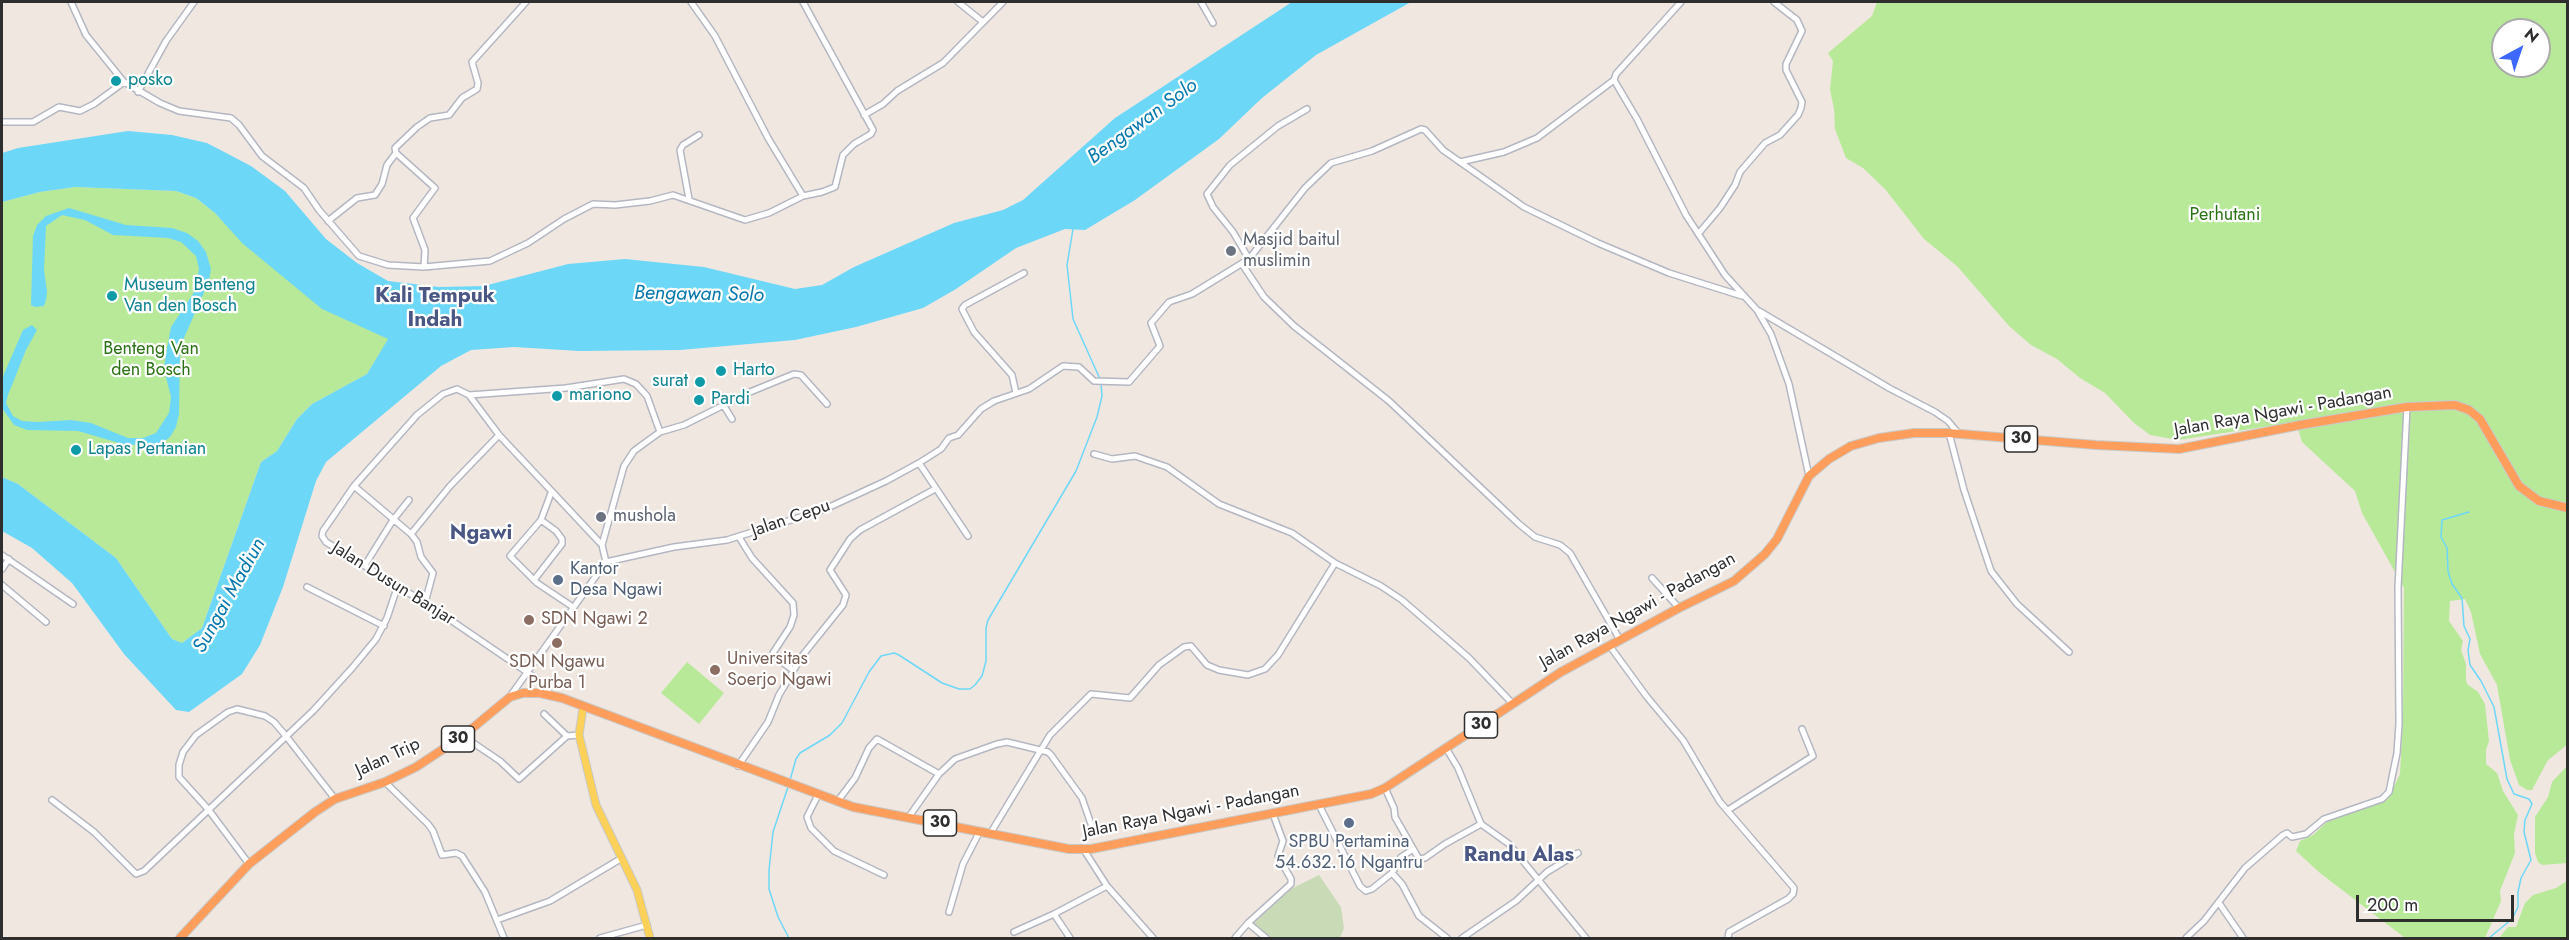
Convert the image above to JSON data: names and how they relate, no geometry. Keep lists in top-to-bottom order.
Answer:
{
  "streets": {
    "highway": ["Jalan Raya Ngawi - Padangan", "30", "Jalan Trip"],
    "street": ["Jalan Cepu", "Jalan Dusun Banjar"]
  },
  "crossings": [
    ["Jalan Raya Ngawi - Padangan", "30"],
    ["30", "Jalan Dusun Banjar"],
    ["30", "Jalan Trip"]
  ],
  "districts": ["Kali Tempuk Indah", "Ngawi", "Randu Alas"],
  "water": ["Bengawan Solo", "Sungai Madiun"],
  "parks": ["Perhutani", "Benteng Van den Bosch"],
  "places": [
    "posko",
    "Masjid baitul muslimin",
    "Museum Benteng Van den Bosch",
    "Harto",
    "surat",
    "mariono",
    "Pardi",
    "Lapas Pertanian",
    "mushola",
    "Kantor Desa Ngawi",
    "SDN Ngawi 2",
    "SDN Ngawu Purba 1",
    "Universitas Soerjo Ngawi",
    "SPBU Pertamina 54.632.16 Ngantru"
  ],
  "scale_bar": "200 m",
  "north": "top right"
}
